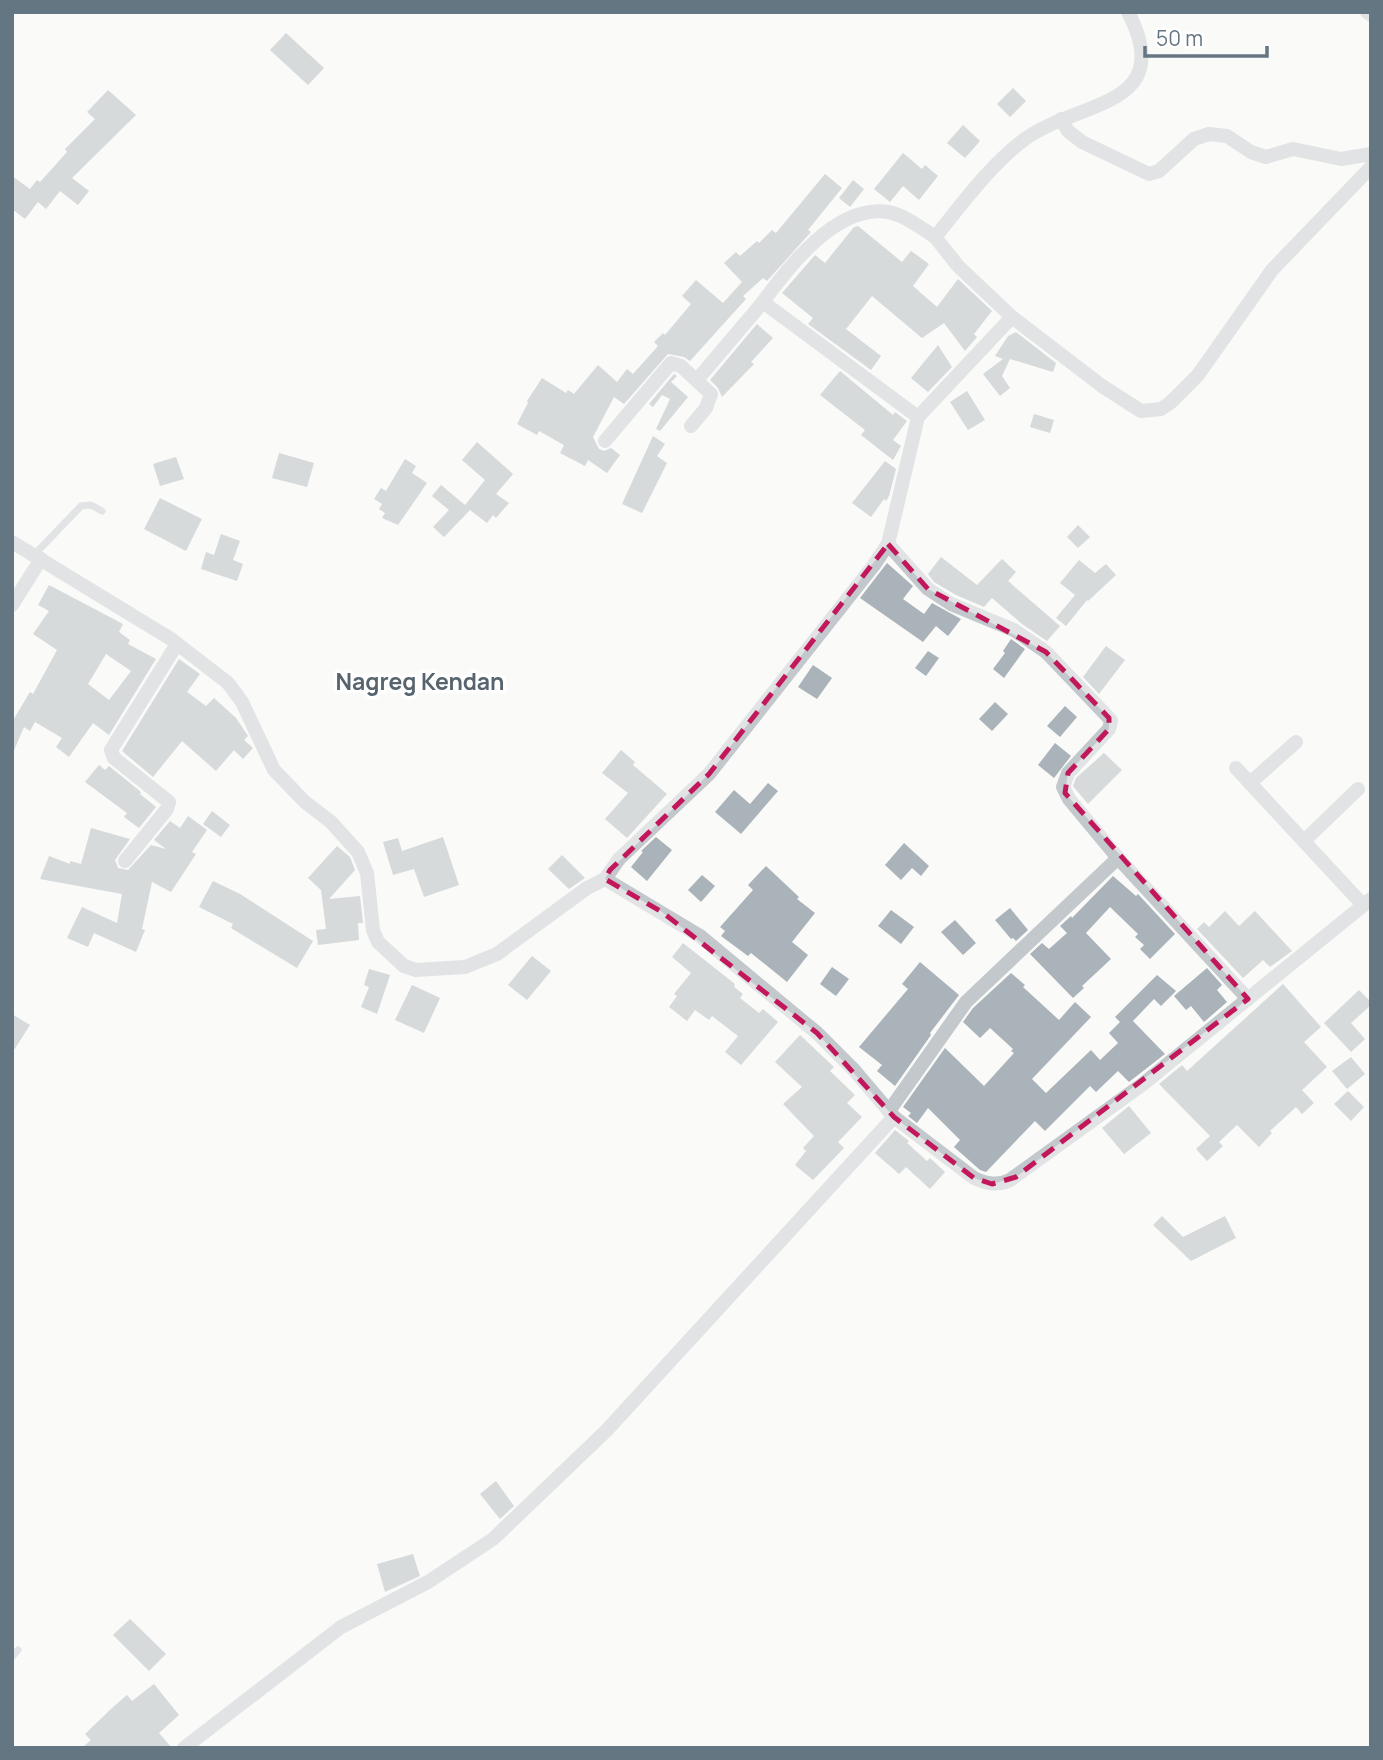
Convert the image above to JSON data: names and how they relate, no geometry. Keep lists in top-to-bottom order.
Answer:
{
  "districts": ["Nagreg Kendan"],
  "scale_bar": "50 m"
}
